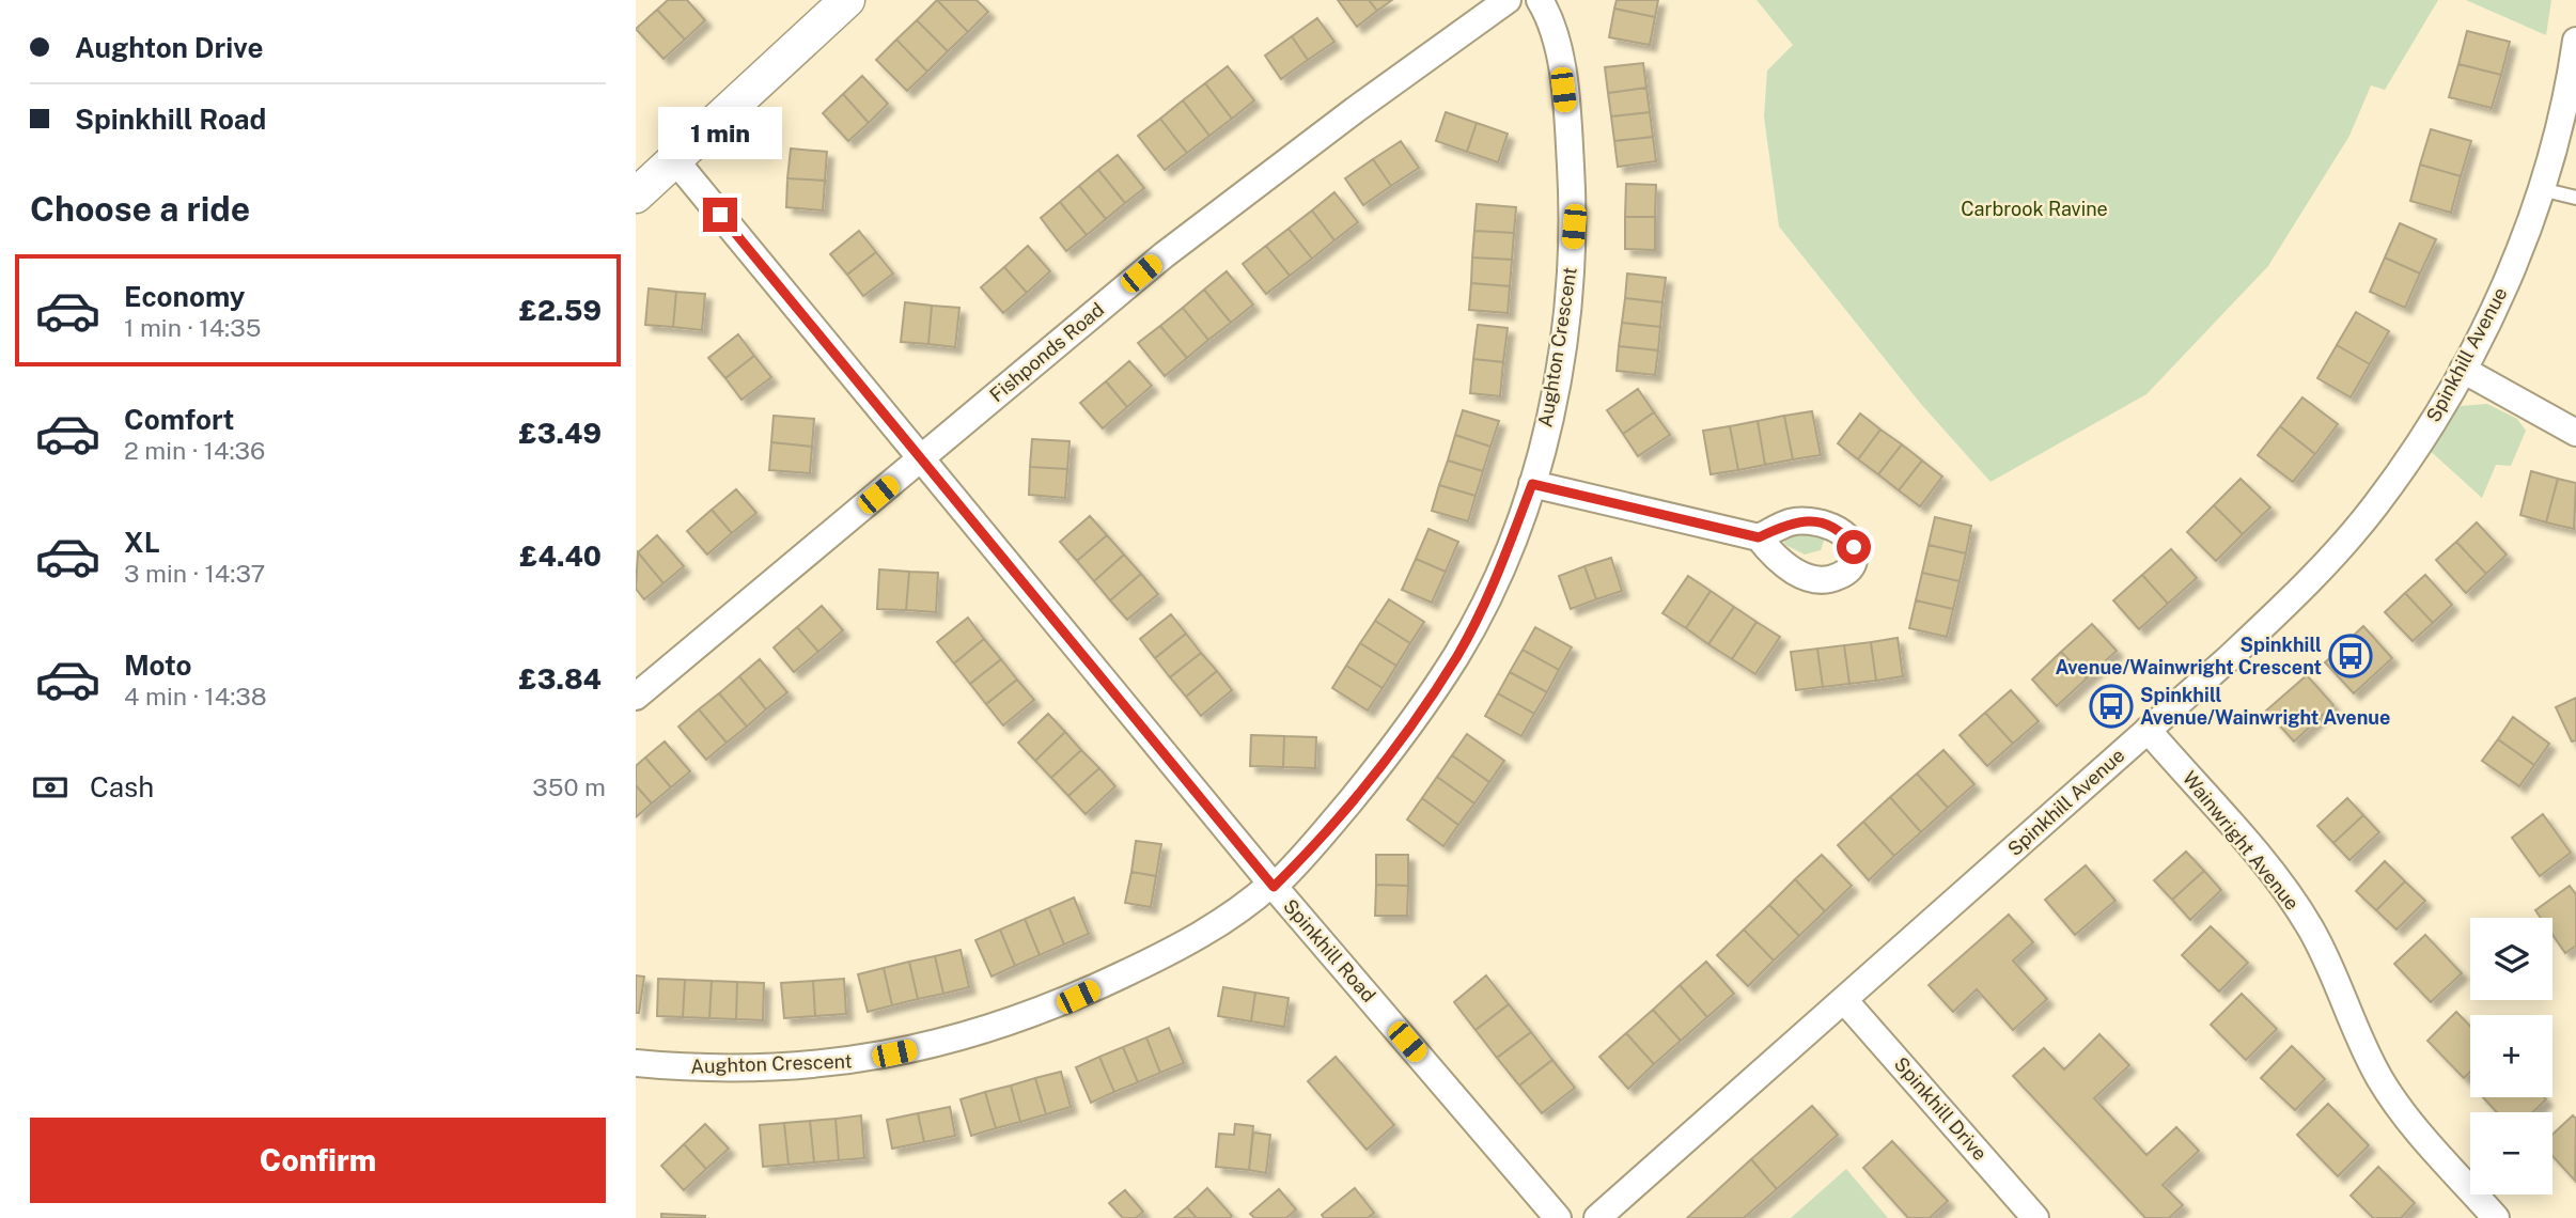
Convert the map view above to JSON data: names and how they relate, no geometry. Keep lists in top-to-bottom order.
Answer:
{
  "streets": {
    "street": [
      "Aughton Crescent",
      "Fishponds Road",
      "Spinkhill Avenue",
      "Wainwright Avenue",
      "Spinkhill Road",
      "Spinkhill Drive"
    ]
  },
  "crossings": [
    ["Aughton Crescent", "Spinkhill Road"],
    ["Fishponds Road", "Spinkhill Road"],
    ["Spinkhill Avenue", "Wainwright Avenue"],
    ["Spinkhill Avenue", "Spinkhill Drive"]
  ],
  "parks": ["Carbrook Ravine"],
  "places": {
    "bus stop": ["Spinkhill Avenue/Wainwright Crescent", "Spinkhill Avenue/Wainwright Avenue"]
  },
  "page": {
    "banner": ["Aughton Drive", "Spinkhill Road"],
    "bubble": "1 min",
    "heading": "Choose a ride",
    "list": [
      {
        "name": "Economy",
        "note": "1 min · 14:35",
        "value": "£2.59"
      },
      {
        "name": "Comfort",
        "note": "2 min · 14:36",
        "value": "£3.49"
      },
      {
        "name": "XL",
        "note": "3 min · 14:37",
        "value": "£4.40"
      },
      {
        "name": "Moto",
        "note": "4 min · 14:38",
        "value": "£3.84"
      }
    ],
    "pay": ["Cash", "350 m"],
    "map_buttons": ["+", "−"],
    "buttons": "Confirm"
  }
}
